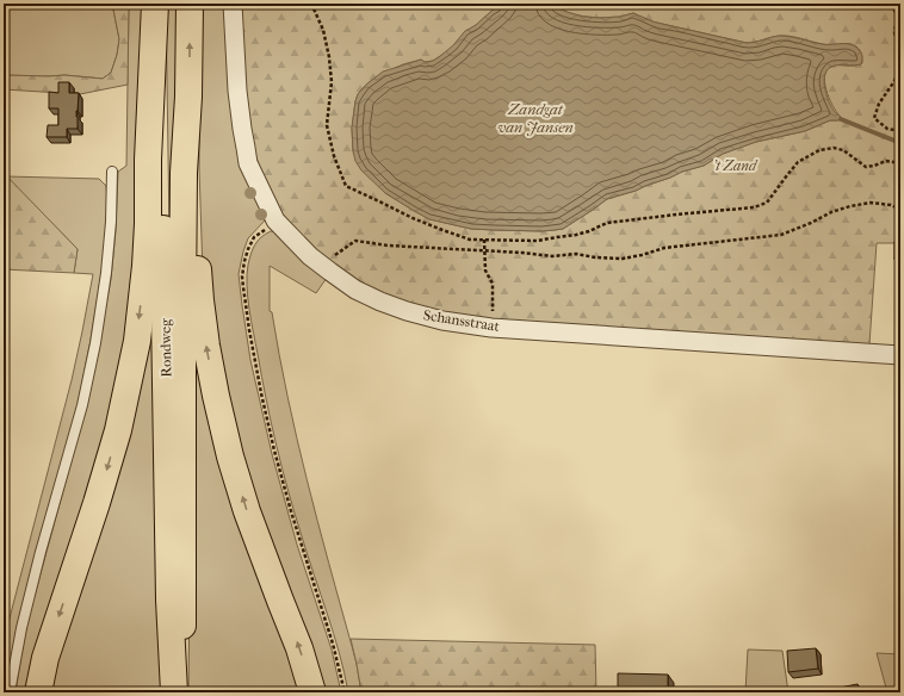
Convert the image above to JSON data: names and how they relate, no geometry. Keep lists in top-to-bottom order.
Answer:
{
  "streets": {
    "main road": ["Rondweg"],
    "street": ["Schansstraat"]
  },
  "water": ["Zandgat van Jansen"],
  "parks": ["'t Zand"]
}
